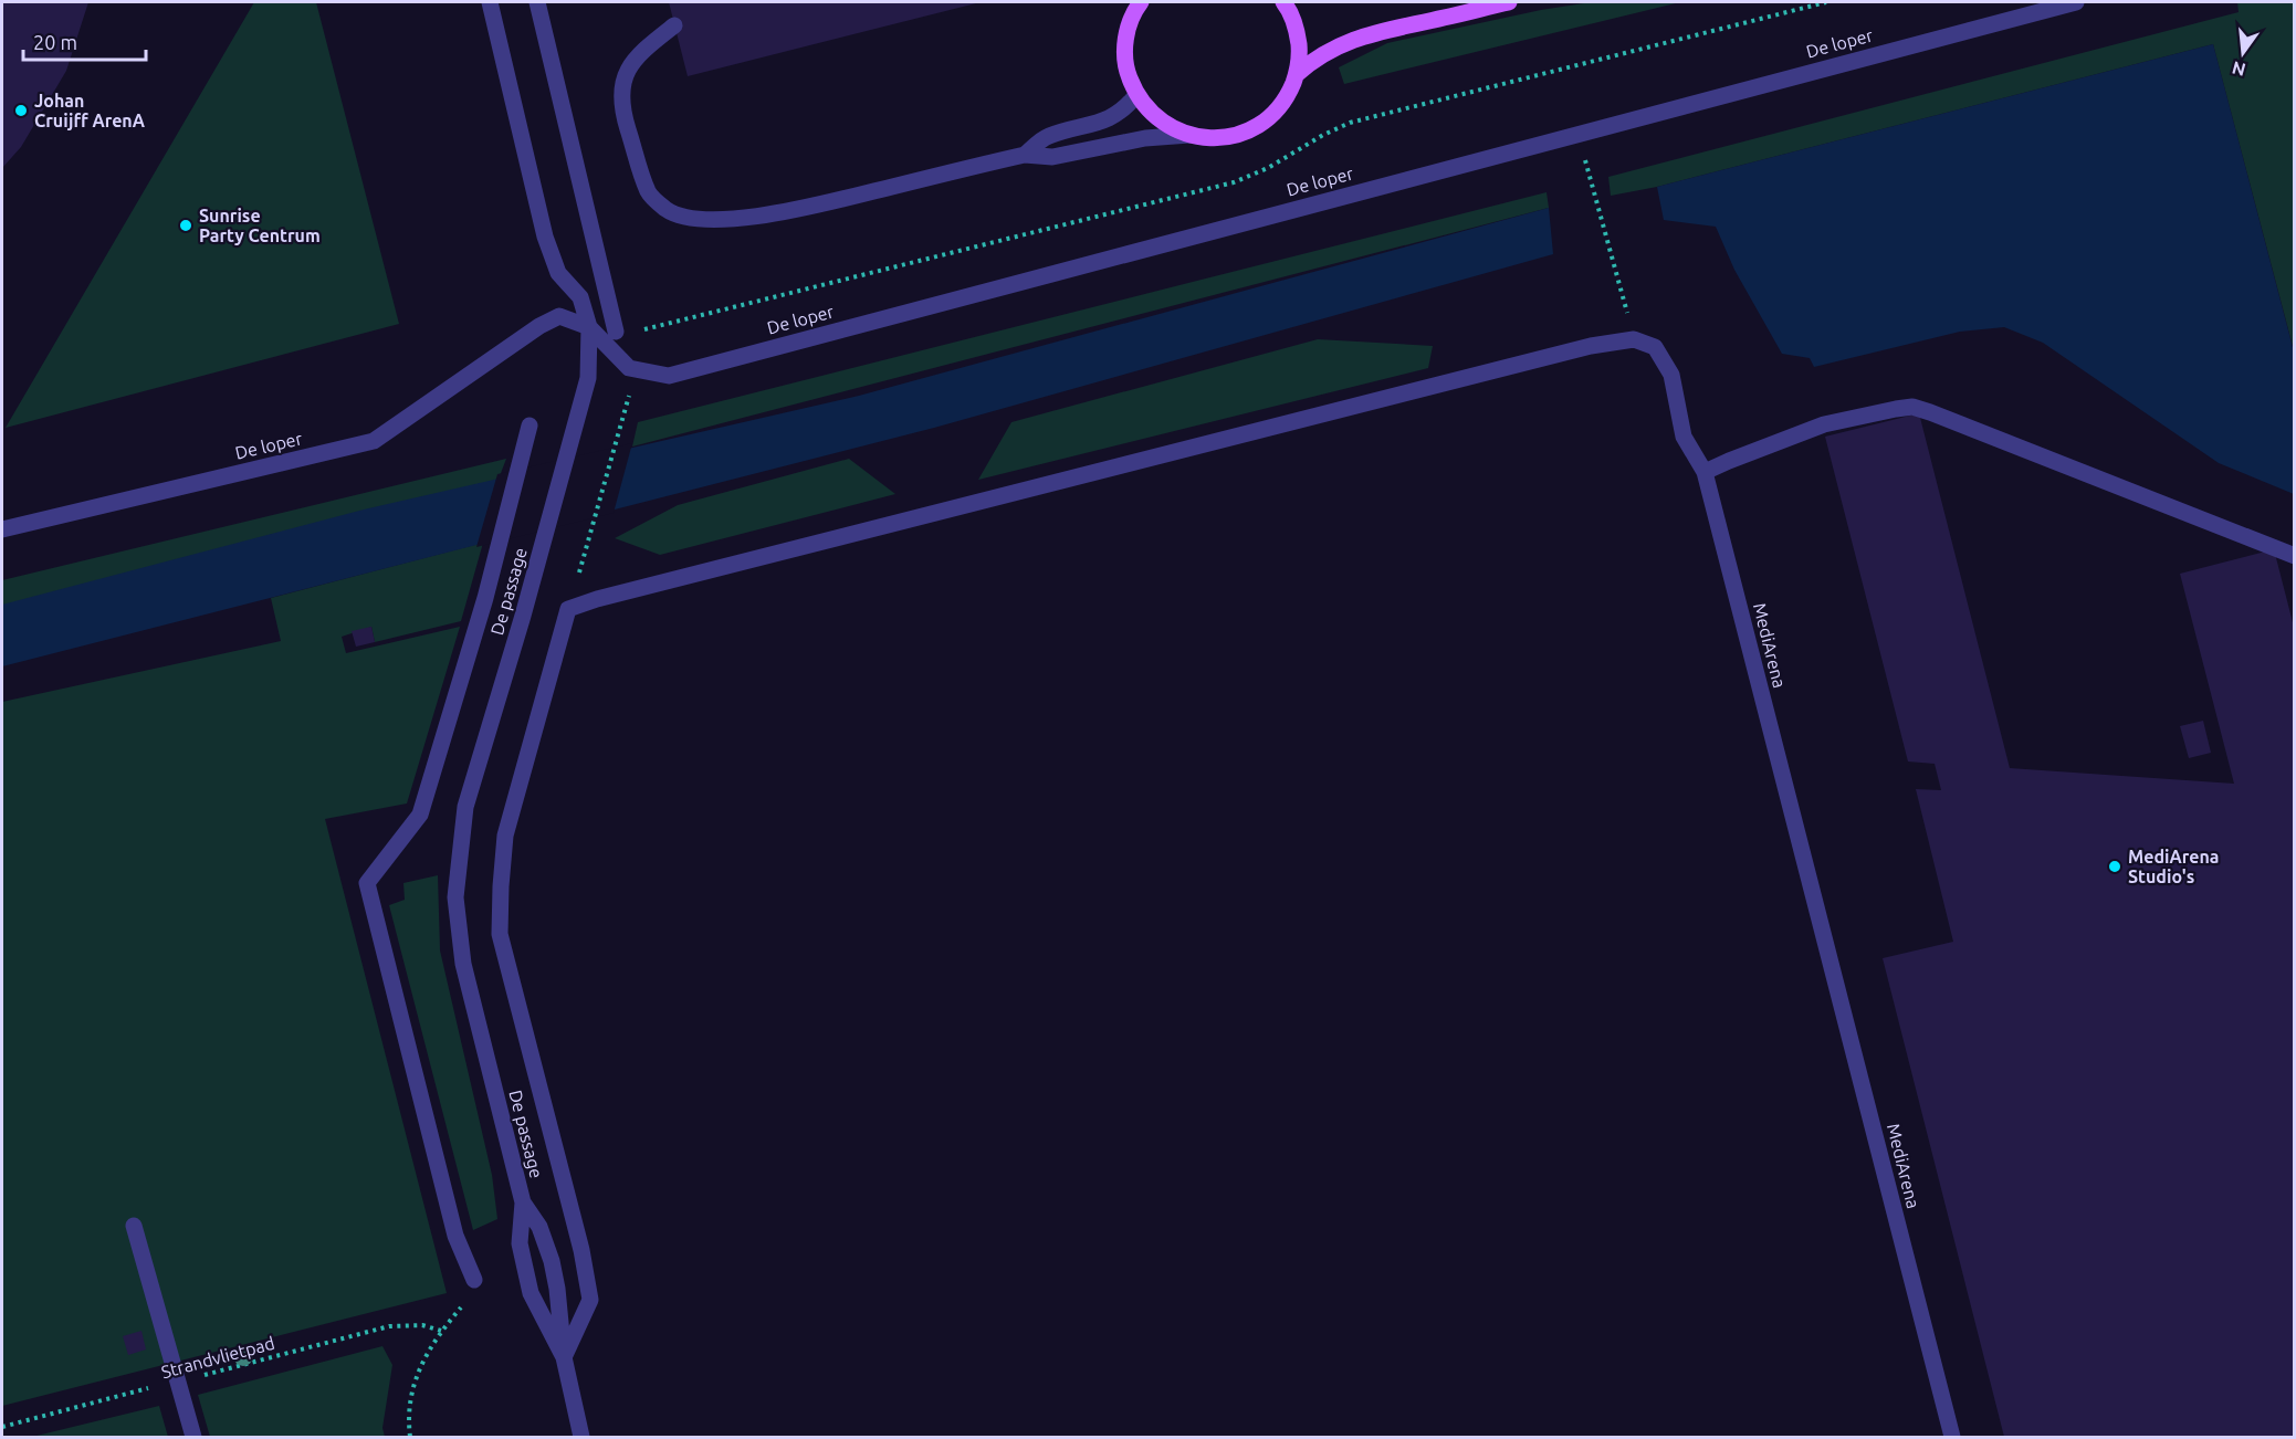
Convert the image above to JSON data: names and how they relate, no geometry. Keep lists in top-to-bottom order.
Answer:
{
  "streets": {
    "street": ["De loper", "De passage", "MediArena"],
    "path": ["Strandvlietpad"]
  },
  "crossings": [
    ["De loper", "De passage"]
  ],
  "places": ["Johan Cruijff ArenA", "Sunrise Party Centrum", "MediArena Studio's"],
  "scale_bar": "20 m",
  "north": "bottom"
}
